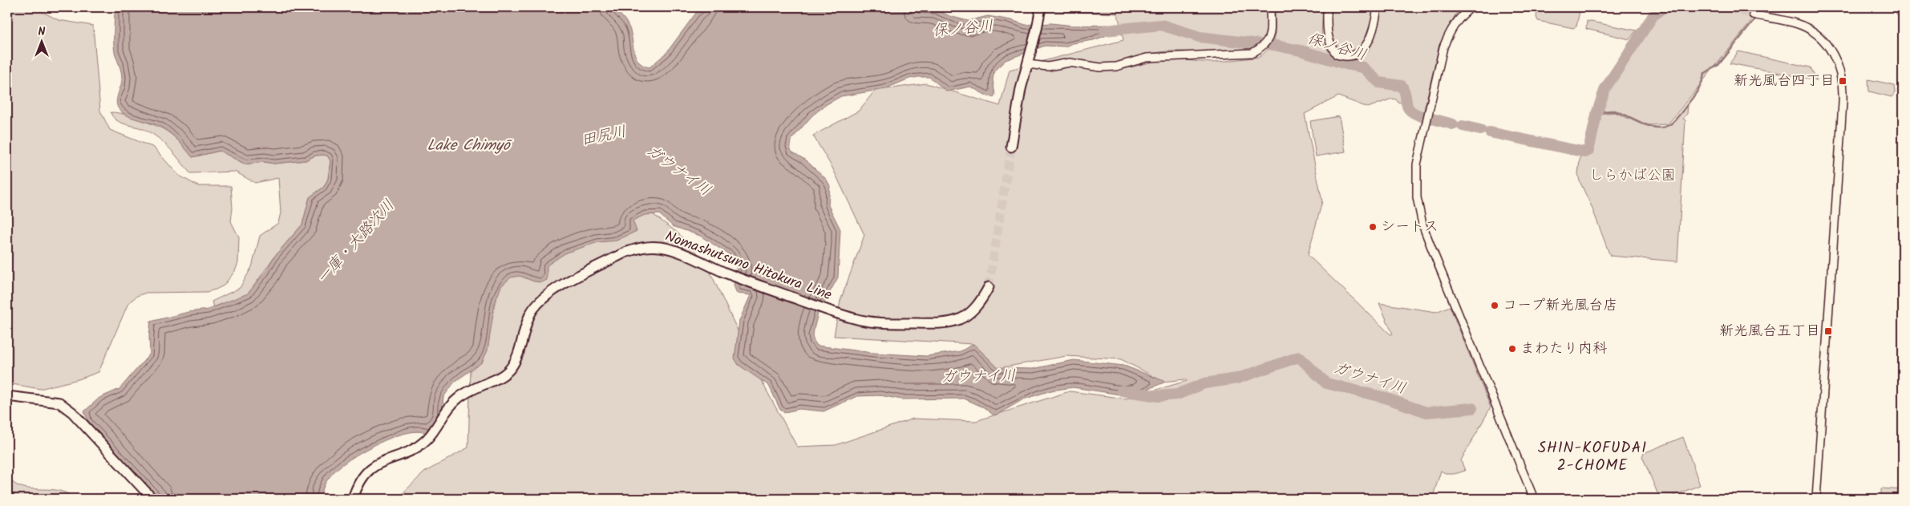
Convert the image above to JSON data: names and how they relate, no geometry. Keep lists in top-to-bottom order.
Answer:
{
  "streets": {
    "main road": ["Nomashutsuno Hitokura Line"]
  },
  "districts": ["SHIN-KOFUDAI 2-CHOME"],
  "water": [
    "保ノ谷川",
    "田尻川",
    "Lake Chimyō",
    "ガウナイ川",
    "一庫・大路次川"
  ],
  "parks": ["しらかば公園"],
  "places": {
    "transit": ["新光風台四丁目", "新光風台五丁目"],
    "other": ["シートス", "コープ新光風台店", "まわたり内科"]
  },
  "north": "top"
}
